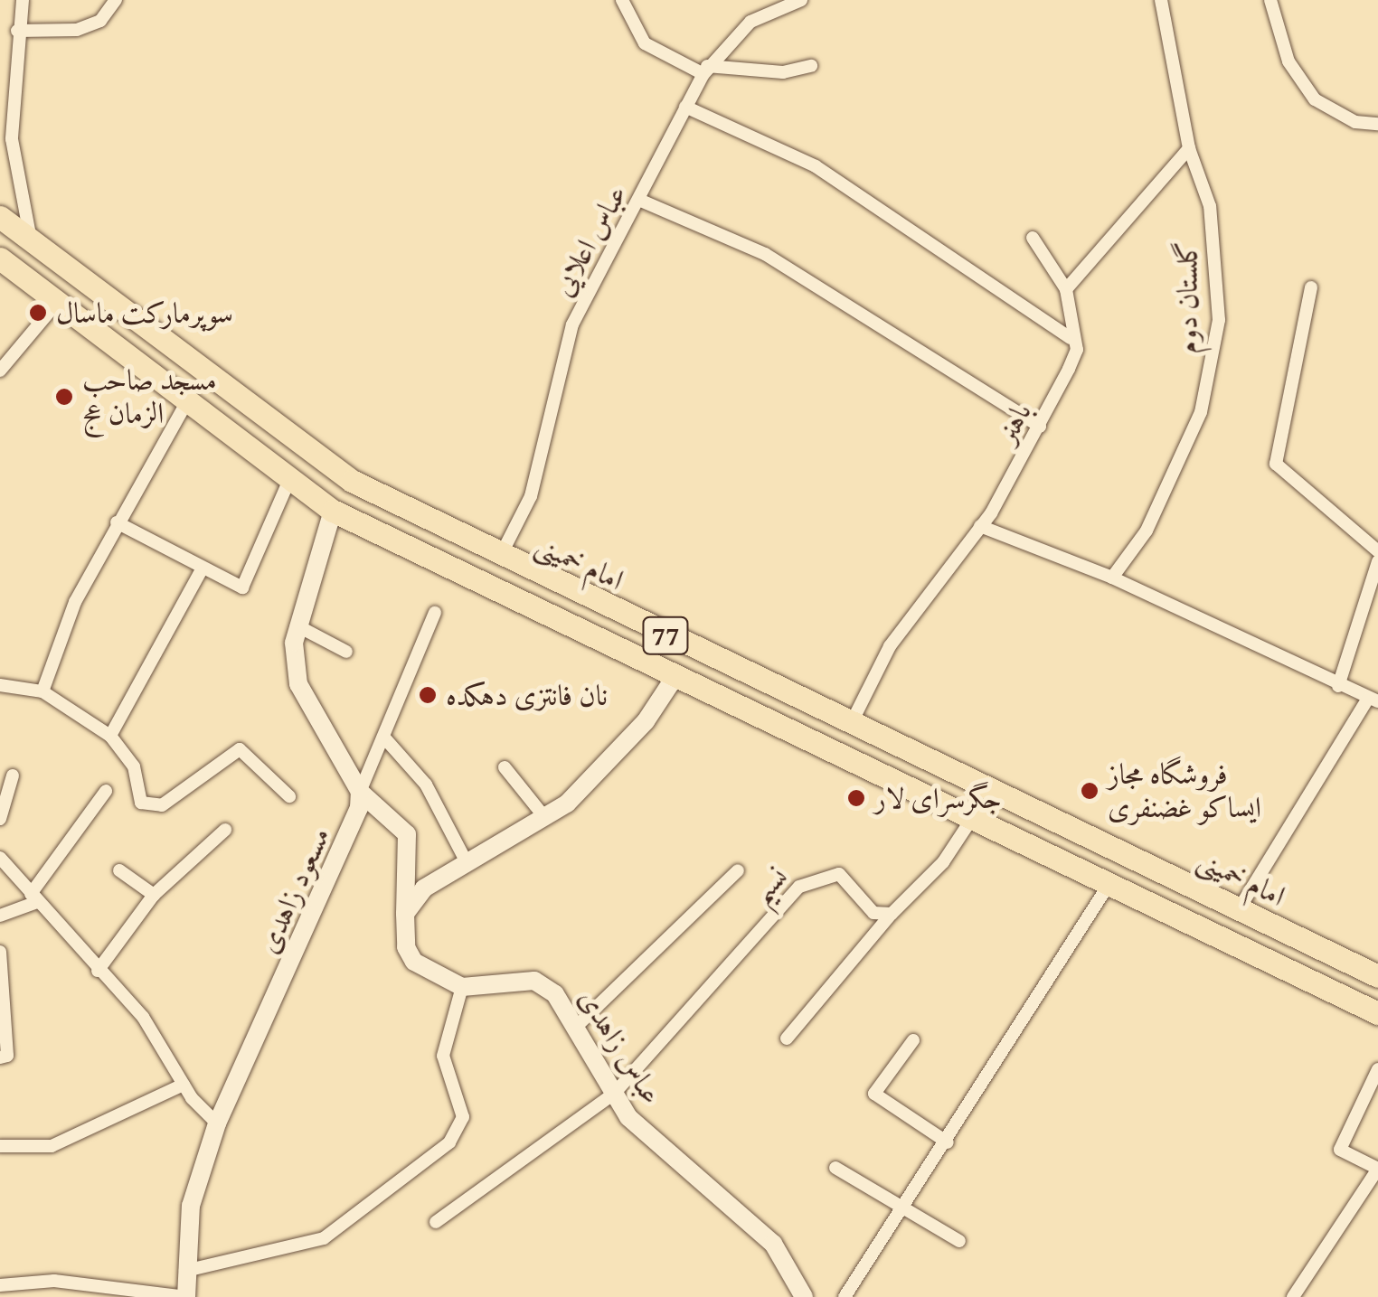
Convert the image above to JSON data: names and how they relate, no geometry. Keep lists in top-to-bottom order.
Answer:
{
  "streets": {
    "highway": ["امام خمینی", "77"],
    "street": [
      "عباس اعلایی",
      "گلستان دوم",
      "باهنر",
      "نسیم",
      "مسعود زاهدی",
      "عباس زاهدی"
    ]
  },
  "crossings": [
    ["عباس اعلایی", "امام خمینی"],
    ["باهنر", "امام خمینی"],
    ["نسیم", "عباس زاهدی"]
  ],
  "places": [
    "سوپرمارکت ماسال",
    "مسجد صاحب الزمان عج",
    "نان فانتزی دهکده",
    "فروشگاه مجاز ایساکو غضنفری",
    "جگرسرای لار"
  ]
}
